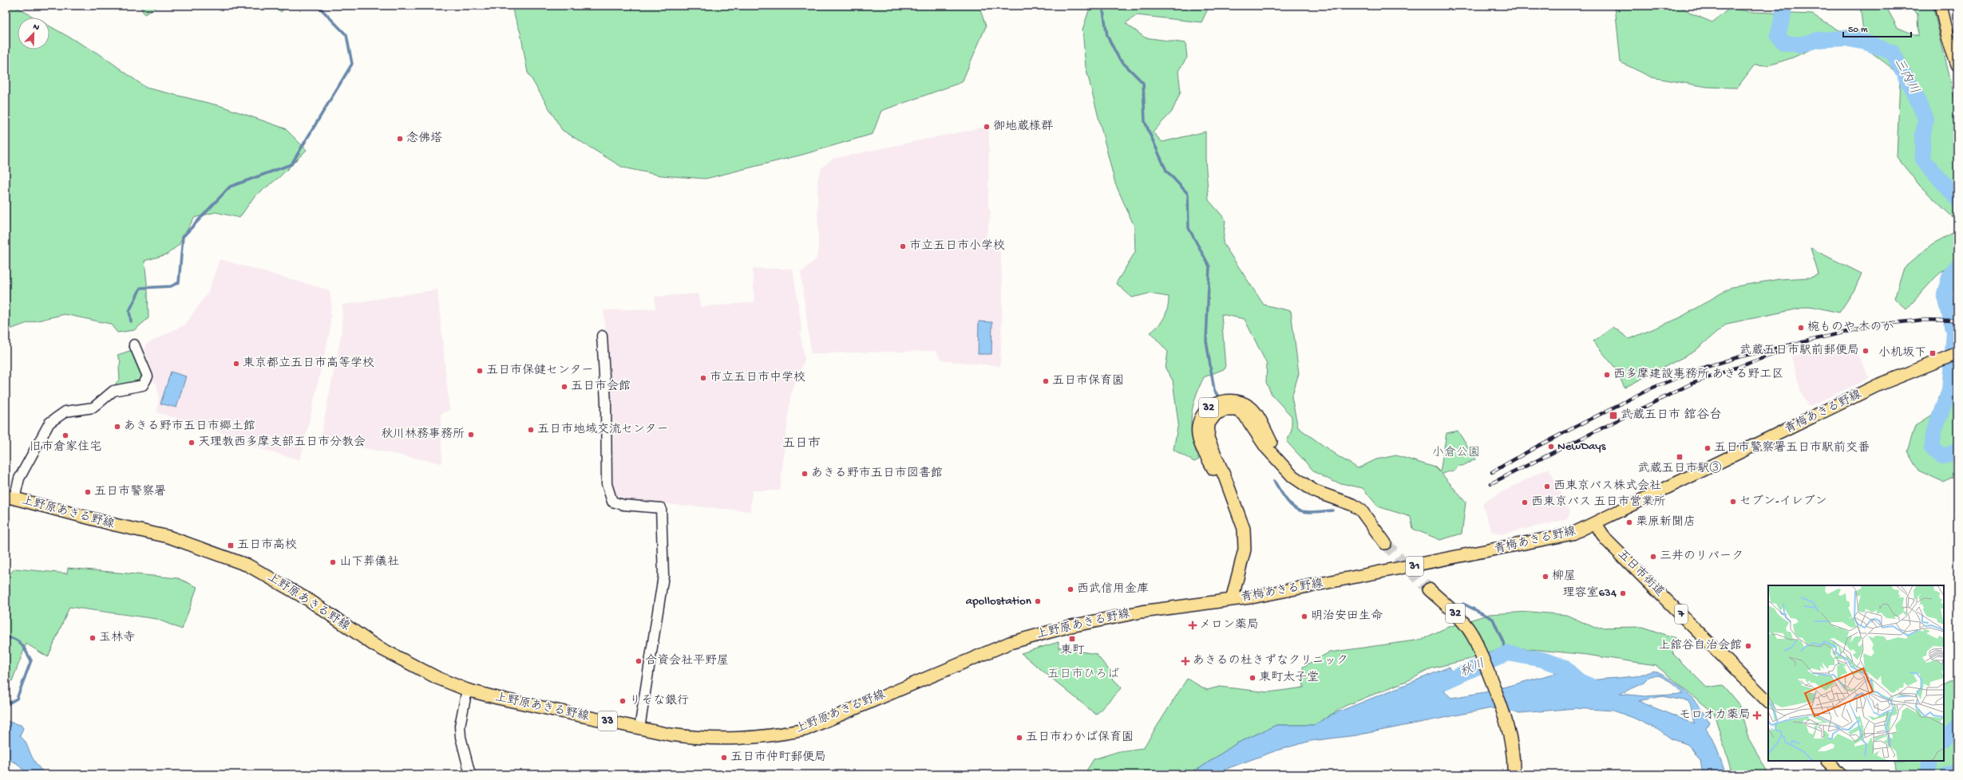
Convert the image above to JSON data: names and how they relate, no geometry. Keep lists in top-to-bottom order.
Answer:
{
  "streets": {
    "main road": [
      "32",
      "青梅あきる野線",
      "上野原あきる野線",
      "31",
      "五日市街道",
      "7",
      "33"
    ]
  },
  "crossings": [
    ["32", "青梅あきる野線"],
    ["32", "上野原あきる野線"],
    ["青梅あきる野線", "上野原あきる野線"],
    ["青梅あきる野線", "五日市街道"]
  ],
  "districts": ["舘谷台", "五日市"],
  "water": ["三内川", "秋川"],
  "parks": ["小倉公園", "五日市ひろば"],
  "places": {
    "other": [
      "御地蔵様群",
      "念佛塔",
      "市立五日市小学校",
      "椀ものや 木のか",
      "武蔵五日市駅前郵便局",
      "東京都立五日市高等学校",
      "五日市保健センター",
      "西多摩建設事務所 あきる野工区",
      "市立五日市中学校",
      "五日市保育園",
      "五日市会館",
      "あきる野市五日市郷土館",
      "五日市地域交流センター",
      "秋川林務事務所",
      "旧市倉家住宅",
      "天理教西多摩支部五日市分教会",
      "NewDays",
      "五日市警察署五日市駅前交番",
      "あきる野市五日市図書館",
      "西東京バス株式会社",
      "五日市警察署",
      "セブン-イレブン",
      "西東京バス 五日市営業所",
      "栗原新聞店",
      "三井のリパーク",
      "山下葬儀社",
      "柳屋",
      "西武信用金庫",
      "理容室634",
      "apollostation",
      "明治安田生命",
      "玉林寺",
      "上舘谷自治会館",
      "合資会社平野屋",
      "東町太子堂",
      "りそな銀行",
      "五日市わかば保育園",
      "五日市仲町郵便局"
    ],
    "transit": [
      "小机坂下",
      "武蔵五日市",
      "武蔵五日市駅③",
      "五日市高校",
      "東町"
    ],
    "health": ["メロン薬局", "あきるの杜きずなクリニック", "モロオカ薬局"]
  },
  "scale_bar": "50 m",
  "north": "top right"
}
